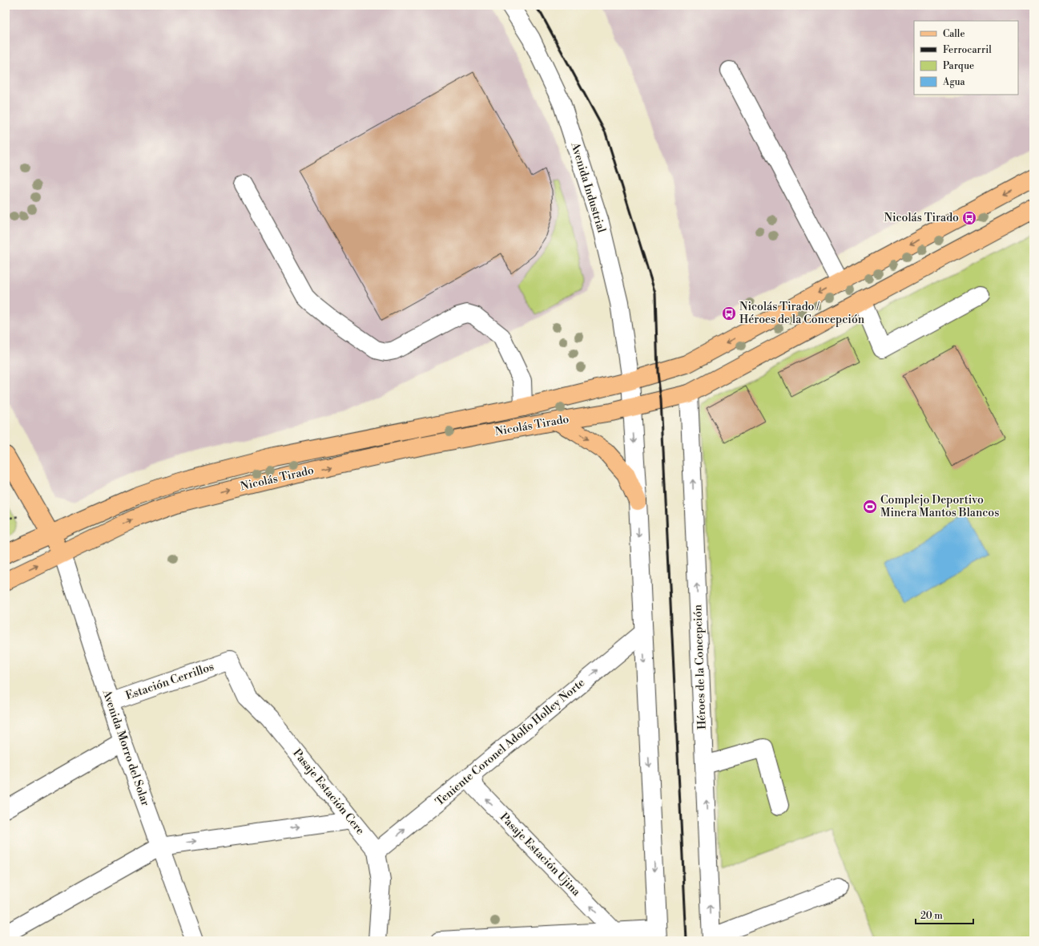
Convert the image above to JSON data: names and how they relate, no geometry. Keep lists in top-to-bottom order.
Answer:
{
  "streets": {
    "main road": ["Nicolás Tirado"],
    "street": [
      "Avenida Industrial",
      "Héroes de la Concepción",
      "Estación Cerrillos",
      "Teniente Coronel Adolfo Holley Norte",
      "Avenida Morro del Solar",
      "Pasaje Estación Cere",
      "Pasaje Estación Ujina"
    ]
  },
  "crossings": [
    ["Avenida Industrial", "Nicolás Tirado"],
    ["Nicolás Tirado", "Héroes de la Concepción"],
    ["Nicolás Tirado", "Avenida Morro del Solar"],
    ["Estación Cerrillos", "Avenida Morro del Solar"],
    ["Estación Cerrillos", "Pasaje Estación Cere"],
    ["Teniente Coronel Adolfo Holley Norte", "Pasaje Estación Cere"],
    ["Teniente Coronel Adolfo Holley Norte", "Pasaje Estación Ujina"]
  ],
  "one_way": ["Teniente Coronel Adolfo Holley Norte", "Pasaje Estación Ujina"],
  "places": {
    "bus stop": ["Nicolás Tirado", "Nicolás Tirado / Héroes de la Concepción"],
    "sports": ["Complejo Deportivo Minera Mantos Blancos"]
  },
  "legend": [
    "Calle",
    "Ferrocarril",
    "Parque",
    "Agua"
  ],
  "scale_bar": "20 m"
}
